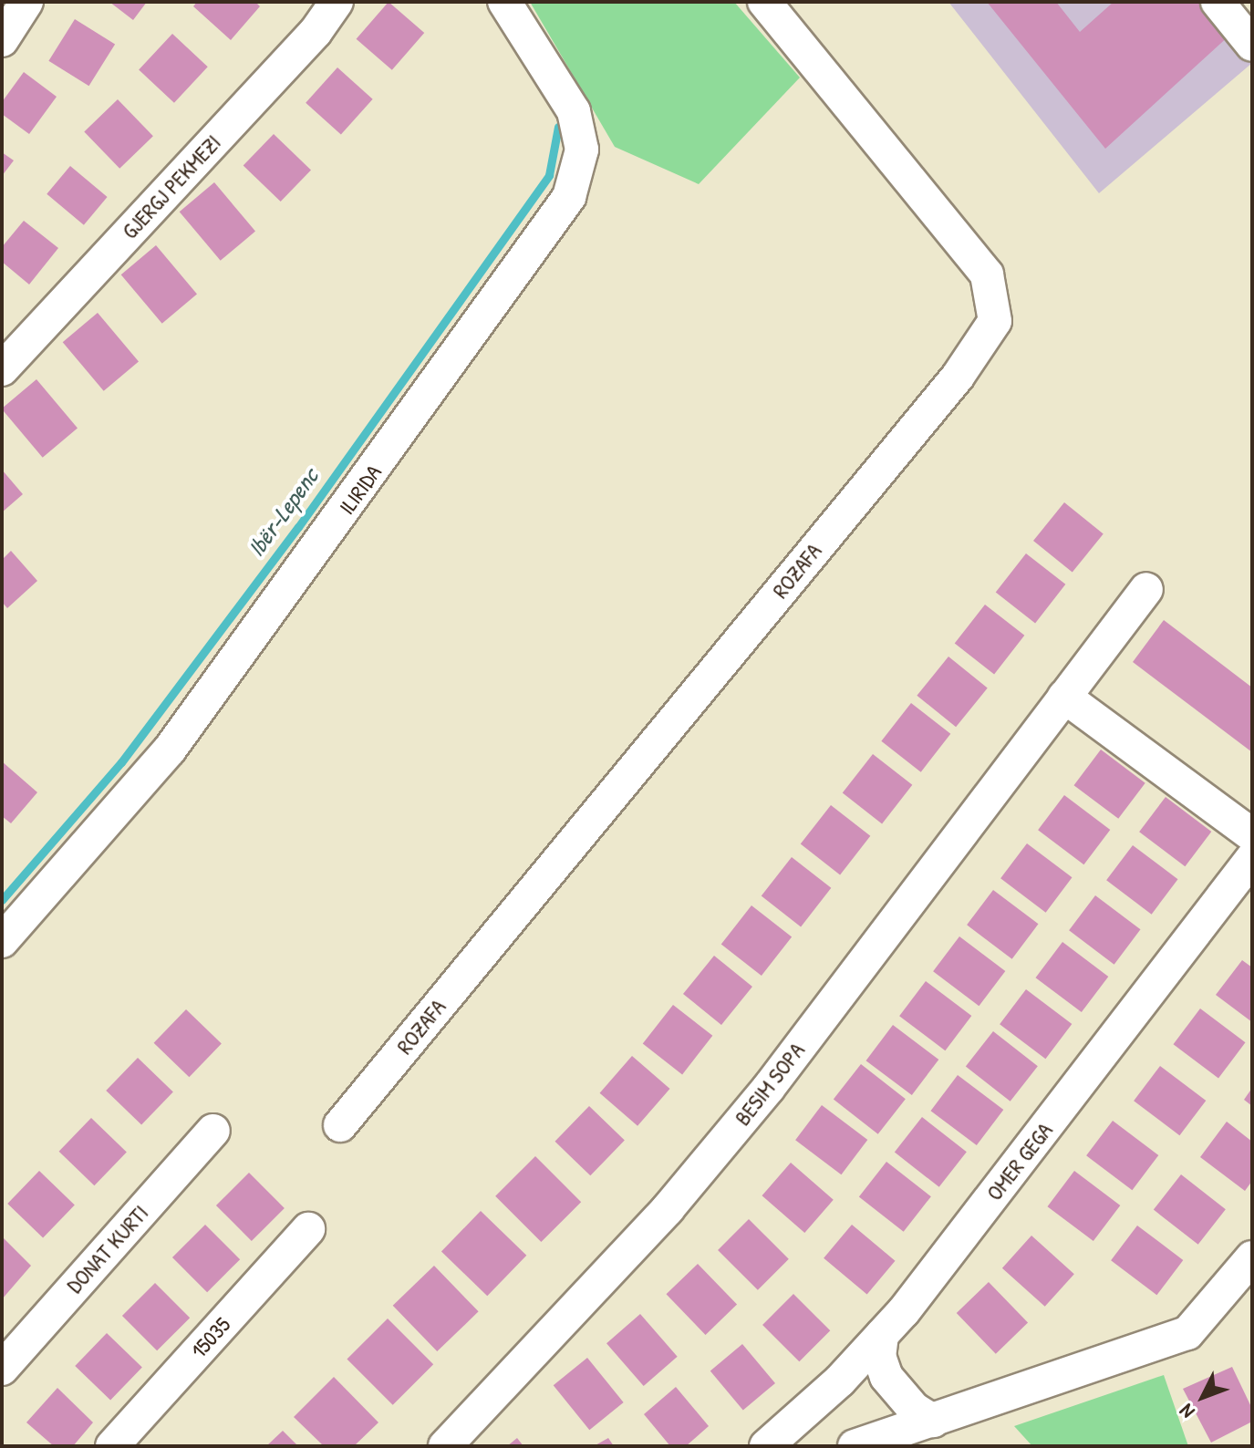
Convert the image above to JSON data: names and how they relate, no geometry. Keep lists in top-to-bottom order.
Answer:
{
  "streets": {
    "street": [
      "GJERGJ PEKMEZI",
      "ILIRIDA",
      "ROZAFA",
      "BESIM SOPA",
      "OMER GEGA",
      "DONAT KURTI",
      "15035"
    ]
  },
  "water": ["Ibër-Lepenc"],
  "north": "bottom left"
}
